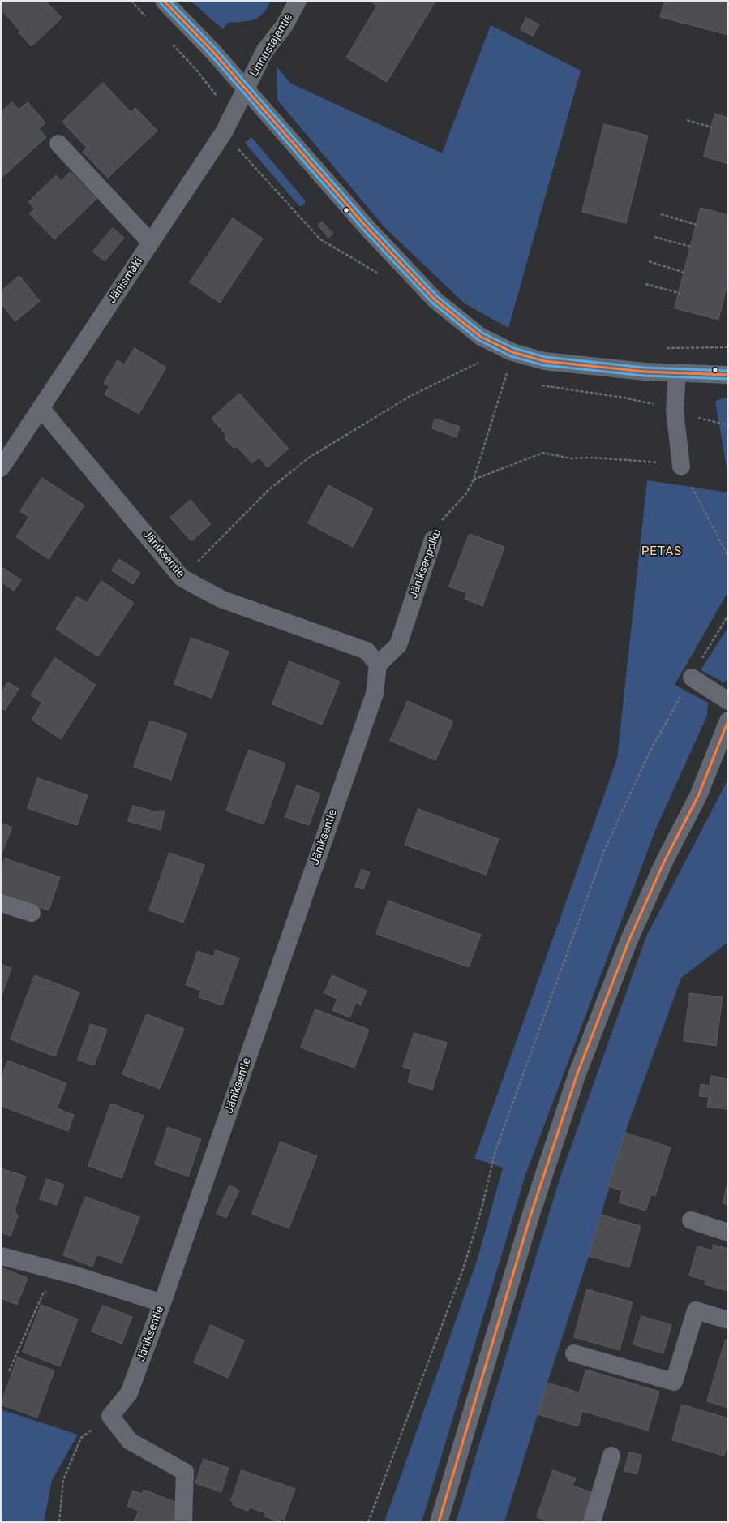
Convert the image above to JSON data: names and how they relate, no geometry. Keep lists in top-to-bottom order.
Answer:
{
  "streets": {
    "street": [
      "Linnustajantie",
      "Jänismäki",
      "Jäniksentie",
      "Jäniksenpolku"
    ]
  },
  "crossings": [
    ["Linnustajantie", "Jänismäki"],
    ["Jänismäki", "Jäniksentie"],
    ["Jäniksentie", "Jäniksenpolku"]
  ],
  "districts": ["PETAS"]
}
